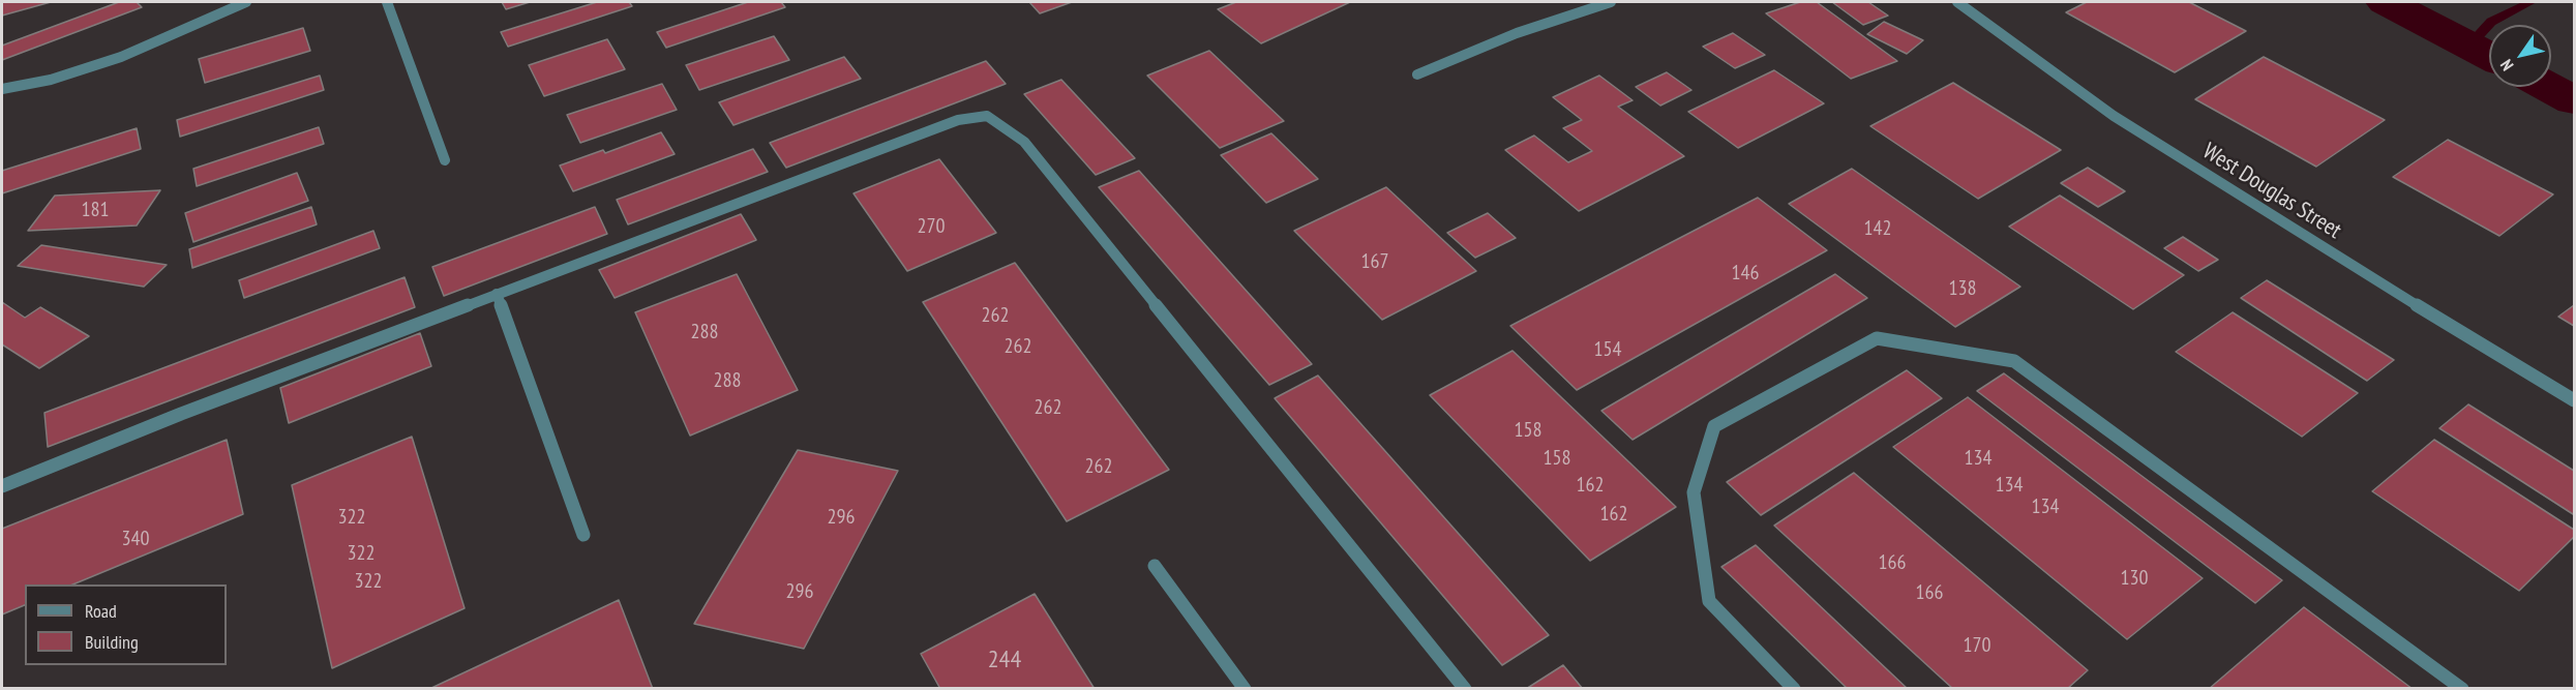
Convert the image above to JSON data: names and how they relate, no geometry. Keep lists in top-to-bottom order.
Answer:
{
  "streets": {
    "street": ["West Douglas Street"]
  },
  "house_numbers": [
    "181",
    "270",
    "142",
    "167",
    "146",
    "138",
    "262",
    "288",
    "262",
    "154",
    "288",
    "262",
    "158",
    "158",
    "134",
    "262",
    "162",
    "134",
    "134",
    "162",
    "322",
    "296",
    "340",
    "322",
    "166",
    "130",
    "322",
    "296",
    "166",
    "170",
    "244"
  ],
  "legend": ["Road", "Building"],
  "north": "bottom left"
}
